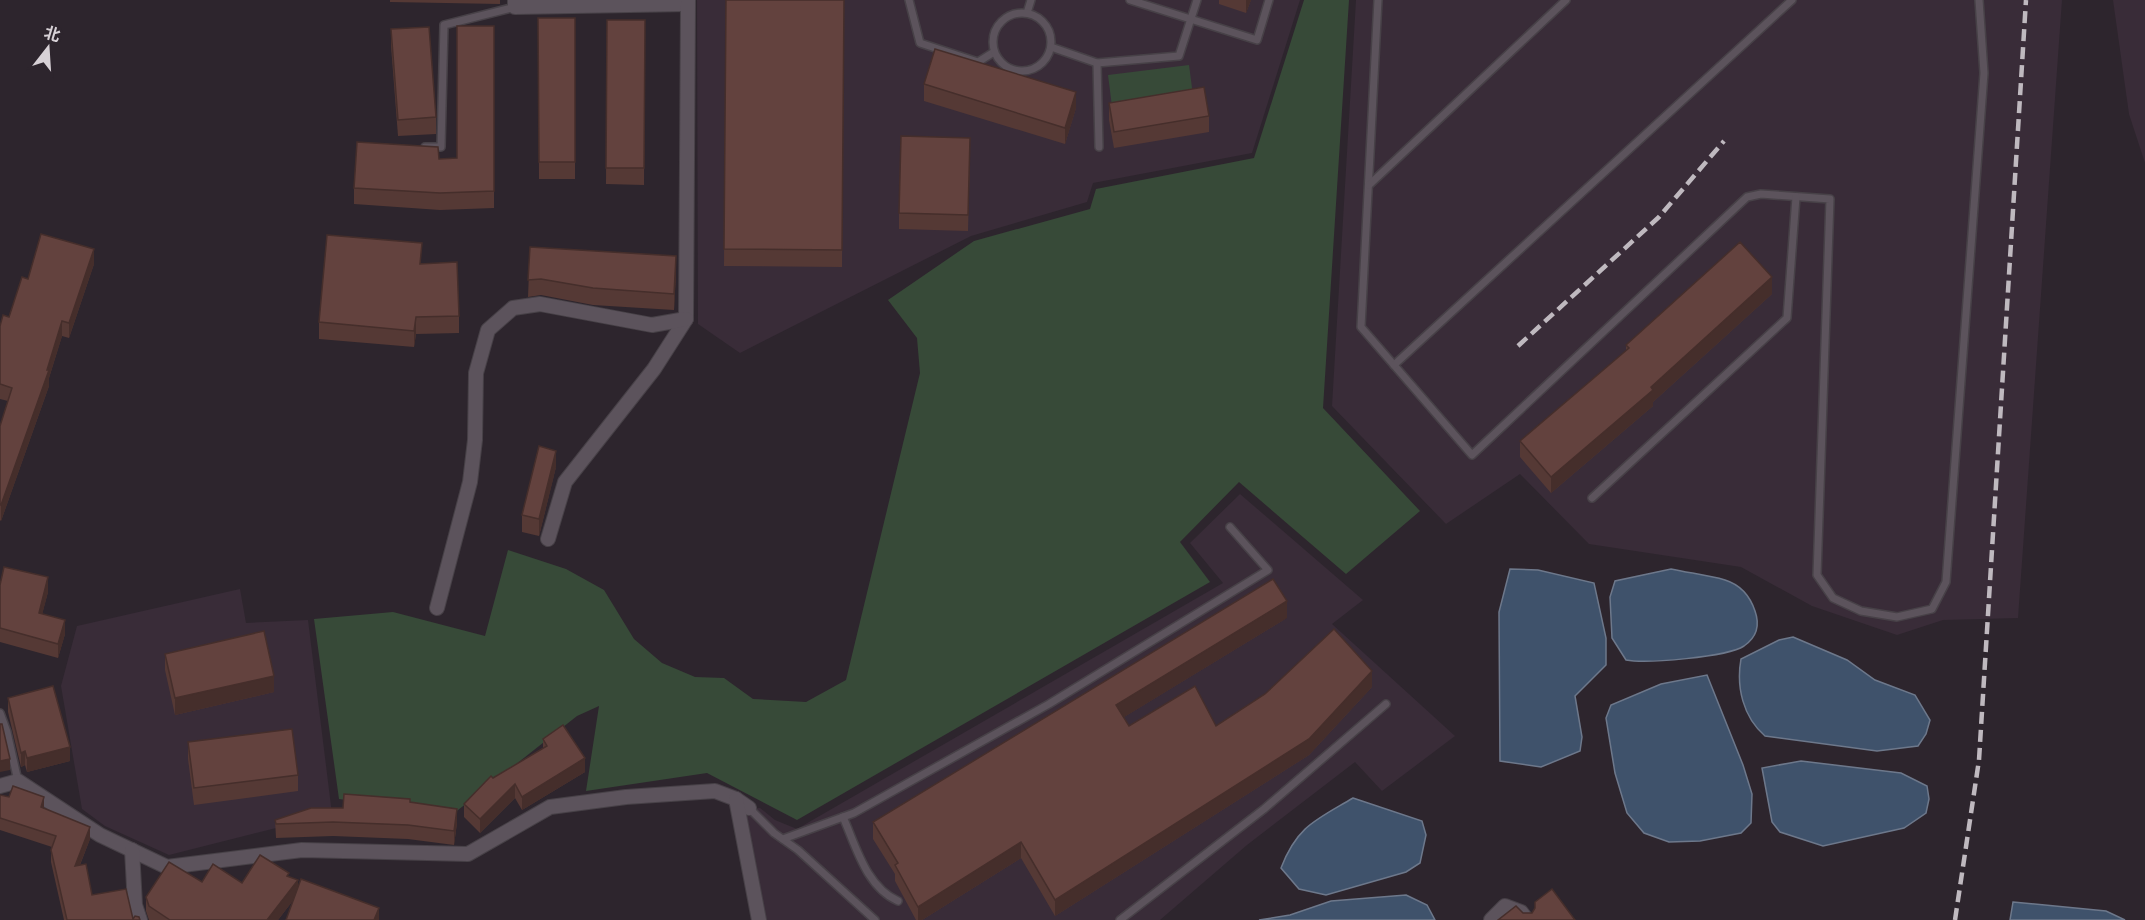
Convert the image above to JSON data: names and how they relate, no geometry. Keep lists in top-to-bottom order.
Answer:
{
  "north": "top"
}
